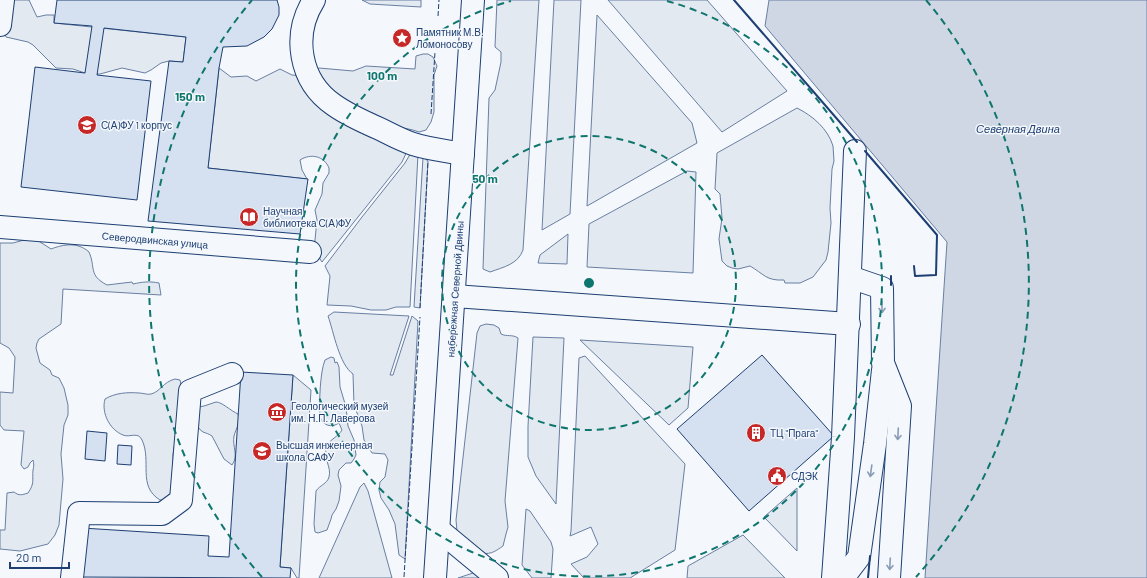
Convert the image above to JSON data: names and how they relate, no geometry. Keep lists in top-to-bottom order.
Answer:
{
  "streets": {
    "main road": ["Северодвинская улица", "набережная Северной Двины"]
  },
  "water": ["Северная Двина"],
  "places": {
    "place": ["Памятник М.В. Ломоносову"],
    "school or university": ["С(А)ФУ 1 корпус", "Высшая инженерная школа САФУ"],
    "library": ["Научная библиотека С(А)ФУ"],
    "museum": ["Геологический музей им. Н.П. Лаверова"],
    "building": ["ТЦ \"Прага\""],
    "public building": ["СДЭК"]
  },
  "scale_bar": "20 m",
  "rings": ["100 m", "150 m", "50 m"]
}
